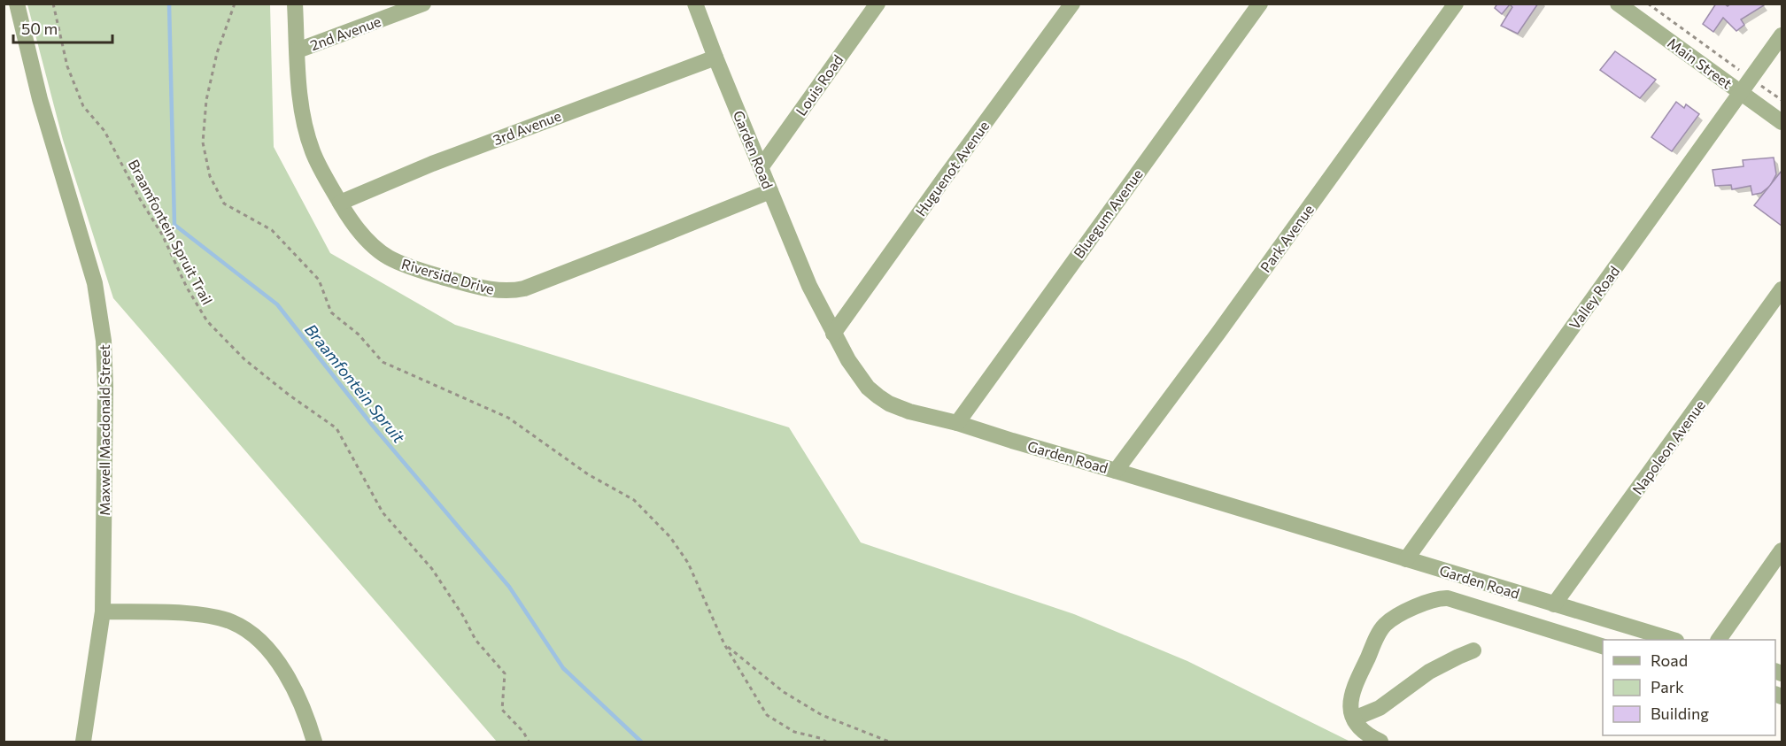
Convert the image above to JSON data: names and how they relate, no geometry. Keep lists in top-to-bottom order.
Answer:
{
  "streets": {
    "street": [
      "2nd Avenue",
      "Main Street",
      "Louis Road",
      "3rd Avenue",
      "Garden Road",
      "Huguenot Avenue",
      "Bluegum Avenue",
      "Park Avenue",
      "Riverside Drive",
      "Valley Road",
      "Maxwell Macdonald Street",
      "Napoleon Avenue"
    ],
    "path": ["Braamfontein Spruit Trail"]
  },
  "crossings": [
    ["2nd Avenue", "Riverside Drive"],
    ["Main Street", "Valley Road"],
    ["Louis Road", "Garden Road"],
    ["3rd Avenue", "Garden Road"],
    ["3rd Avenue", "Riverside Drive"],
    ["Garden Road", "Huguenot Avenue"],
    ["Garden Road", "Bluegum Avenue"],
    ["Garden Road", "Park Avenue"],
    ["Garden Road", "Riverside Drive"],
    ["Garden Road", "Valley Road"],
    ["Garden Road", "Napoleon Avenue"]
  ],
  "water": ["Braamfontein Spruit"],
  "legend": ["Road", "Park", "Building"],
  "scale_bar": "50 m"
}
